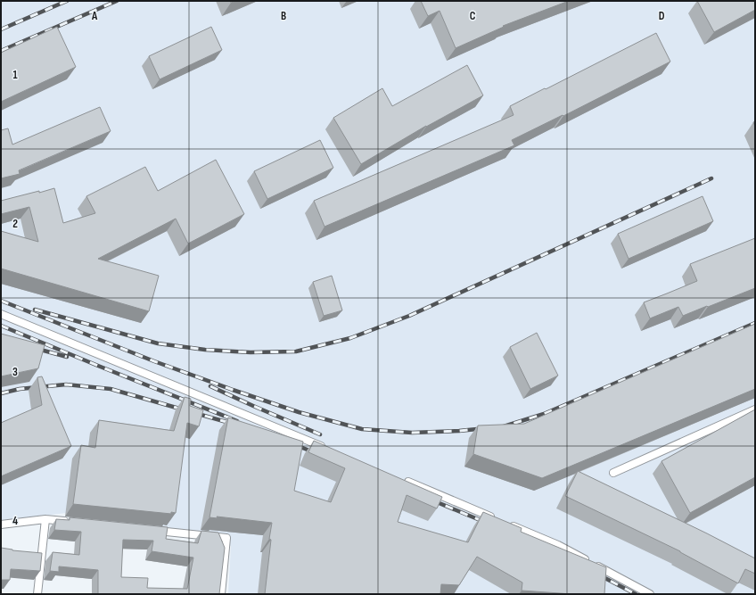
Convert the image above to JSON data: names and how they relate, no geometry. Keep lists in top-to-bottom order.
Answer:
{
  "grid": {
    "columns": [
      "A",
      "B",
      "C",
      "D"
    ],
    "rows": [
      "1",
      "2",
      "3",
      "4"
    ]
  }
}
